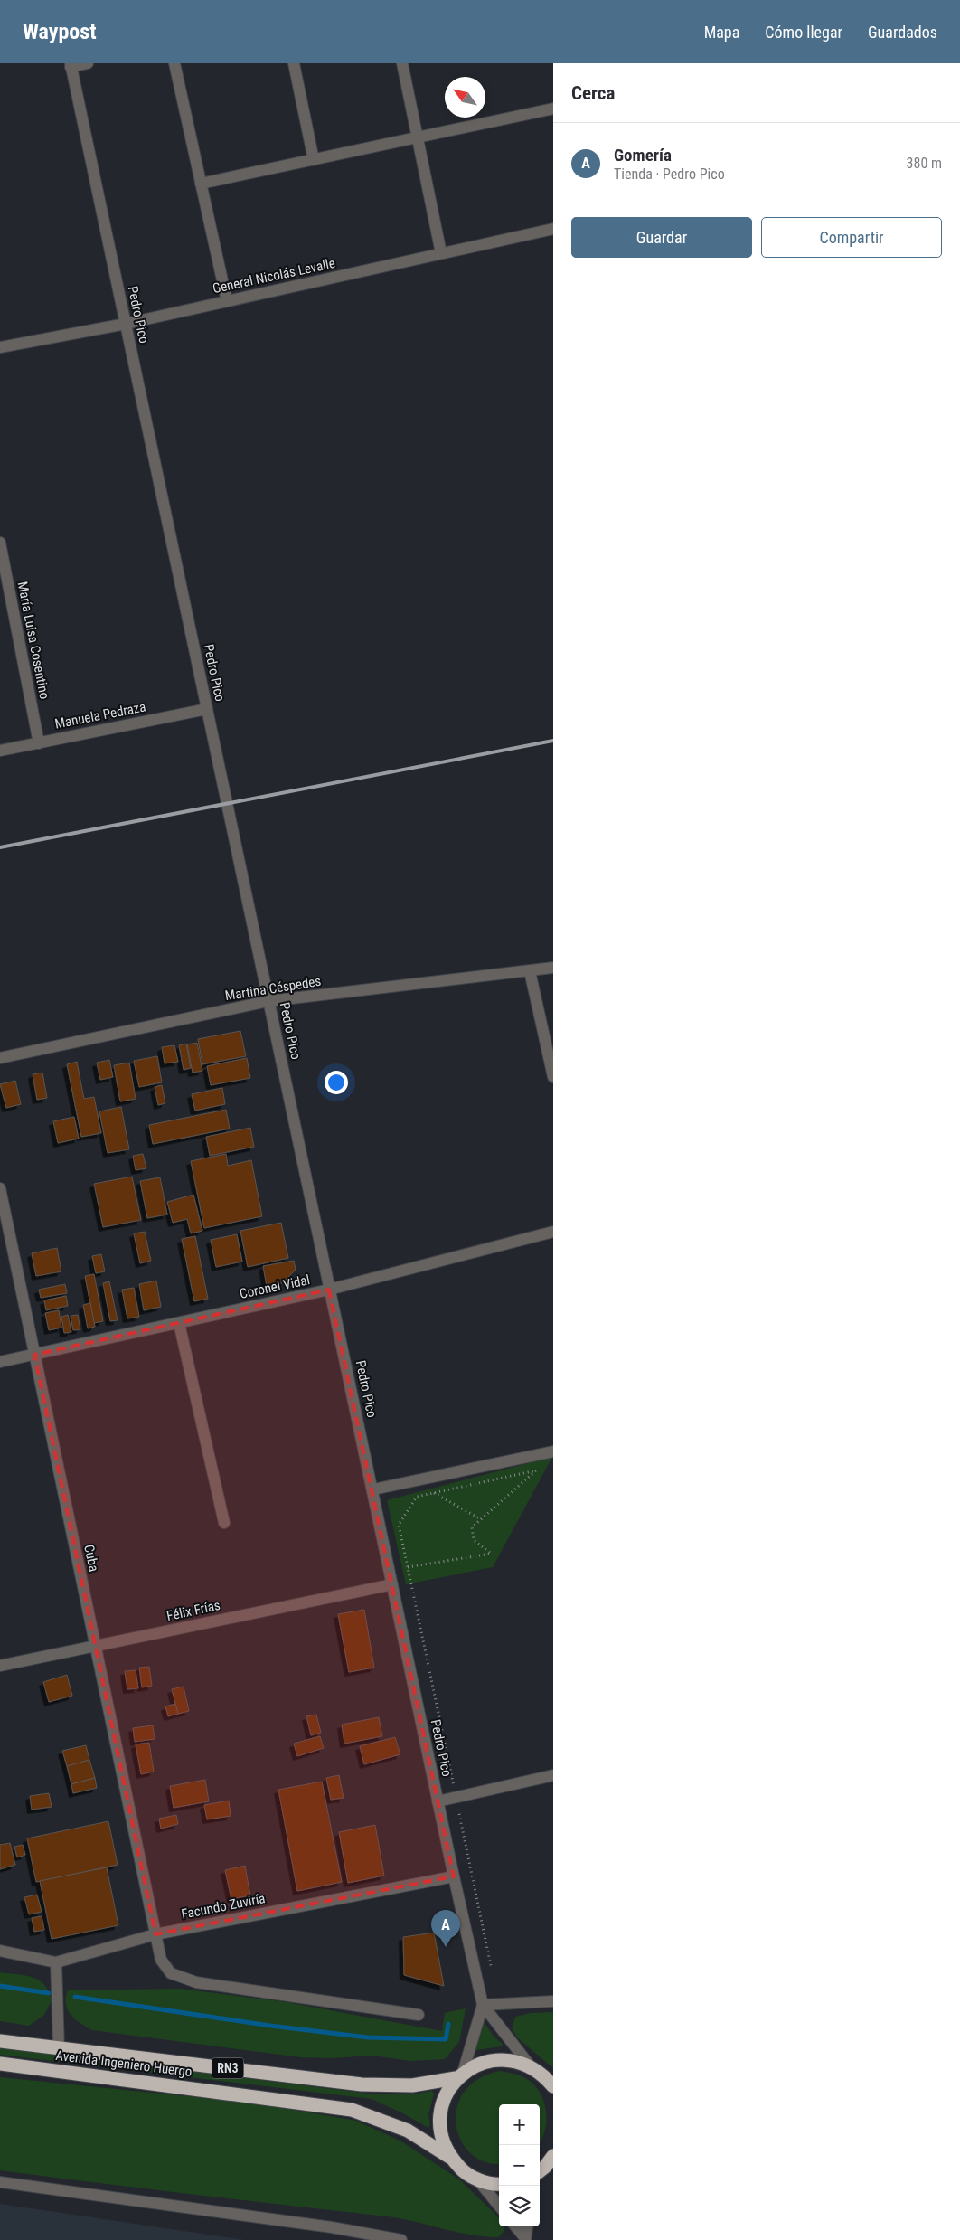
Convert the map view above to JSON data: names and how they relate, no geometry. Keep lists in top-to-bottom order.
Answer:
{
  "streets": {
    "highway": ["Avenida Ingeniero Huergo", "RN3"],
    "street": [
      "General Nicolás Levalle",
      "Pedro Pico",
      "María Luisa Cosentino",
      "Manuela Pedraza",
      "Martina Céspedes",
      "Coronel Vidal",
      "Cuba",
      "Félix Frías",
      "Facundo Zuviría"
    ]
  },
  "crossings": [
    ["General Nicolás Levalle", "Pedro Pico"],
    ["Pedro Pico", "Manuela Pedraza"],
    ["Pedro Pico", "Martina Céspedes"],
    ["Pedro Pico", "Coronel Vidal"],
    ["Pedro Pico", "Félix Frías"],
    ["Pedro Pico", "Facundo Zuviría"],
    ["Pedro Pico", "Avenida Ingeniero Huergo"],
    ["María Luisa Cosentino", "Manuela Pedraza"],
    ["Coronel Vidal", "Cuba"],
    ["Cuba", "Félix Frías"],
    ["Cuba", "Facundo Zuviría"]
  ],
  "north": "top left",
  "page": {
    "header": "Waypost",
    "nav": ["Mapa", "Cómo llegar", "Guardados"],
    "heading": "Cerca",
    "list": [
      {
        "mark": "A",
        "name": "Gomería",
        "note": "Tienda · Pedro Pico",
        "value": "380 m"
      }
    ],
    "buttons": ["Guardar", "Compartir"],
    "pins": "A",
    "map_buttons": ["+", "−"]
  }
}
